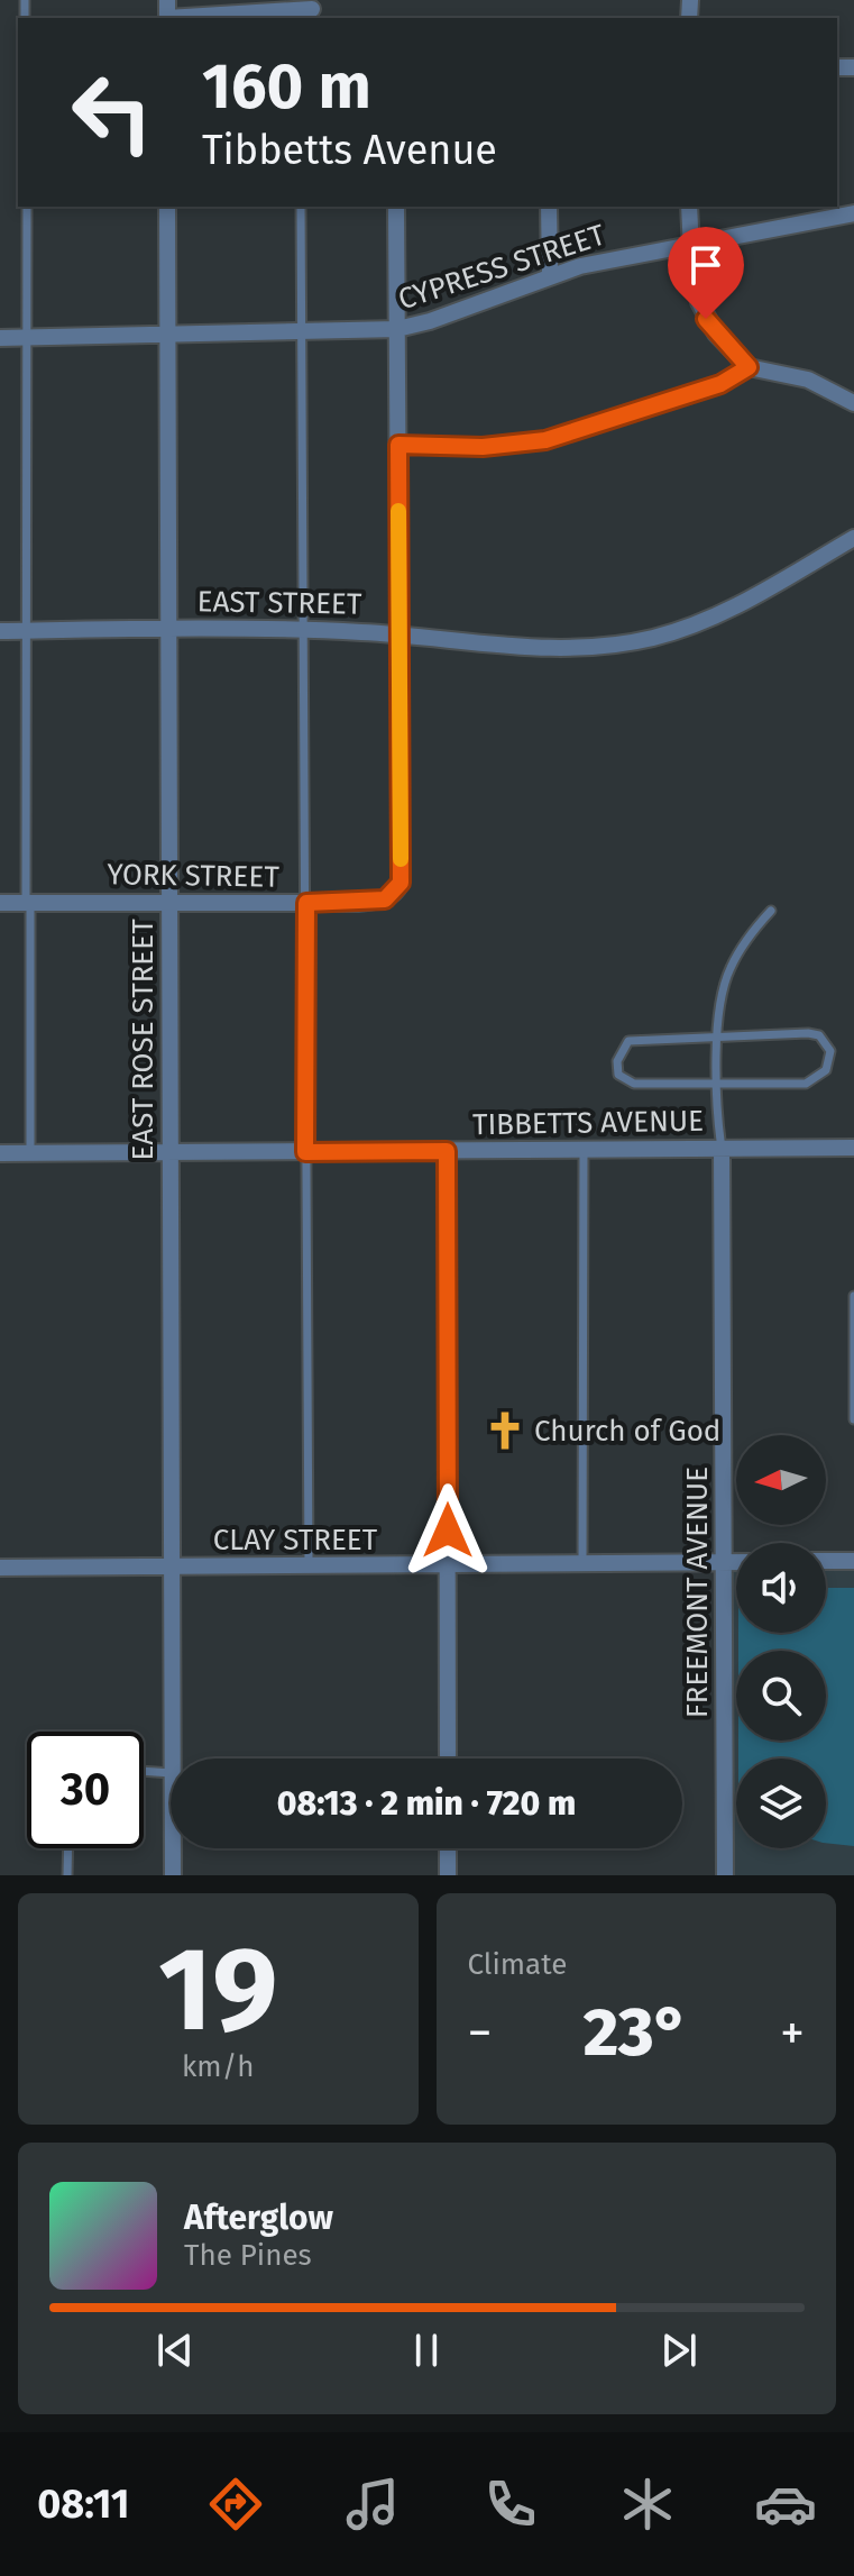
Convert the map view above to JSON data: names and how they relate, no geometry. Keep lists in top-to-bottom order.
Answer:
{
  "streets": {
    "street": [
      "CYPRESS STREET",
      "EAST STREET",
      "YORK STREET",
      "EAST ROSE STREET",
      "TIBBETTS AVENUE",
      "CLAY STREET",
      "FREEMONT AVENUE"
    ]
  },
  "crossings": [
    ["CYPRESS STREET", "EAST ROSE STREET"],
    ["EAST STREET", "YORK STREET"],
    ["EAST STREET", "EAST ROSE STREET"],
    ["YORK STREET", "EAST ROSE STREET"],
    ["EAST ROSE STREET", "TIBBETTS AVENUE"],
    ["EAST ROSE STREET", "CLAY STREET"],
    ["TIBBETTS AVENUE", "FREEMONT AVENUE"],
    ["CLAY STREET", "FREEMONT AVENUE"]
  ],
  "places": {
    "church": ["Church of God"]
  },
  "north": "left",
  "page": {
    "turn": ["160 m", "Tibbetts Avenue"],
    "limit": "30",
    "trip": "08:13 · 2 min · 720 m",
    "tile": [
      ["19", "km/h"],
      "Climate"
    ],
    "heat": ["−", "23°", "+"],
    "song": ["Afterglow", "The Pines"],
    "tabs": "08:11"
  }
}
